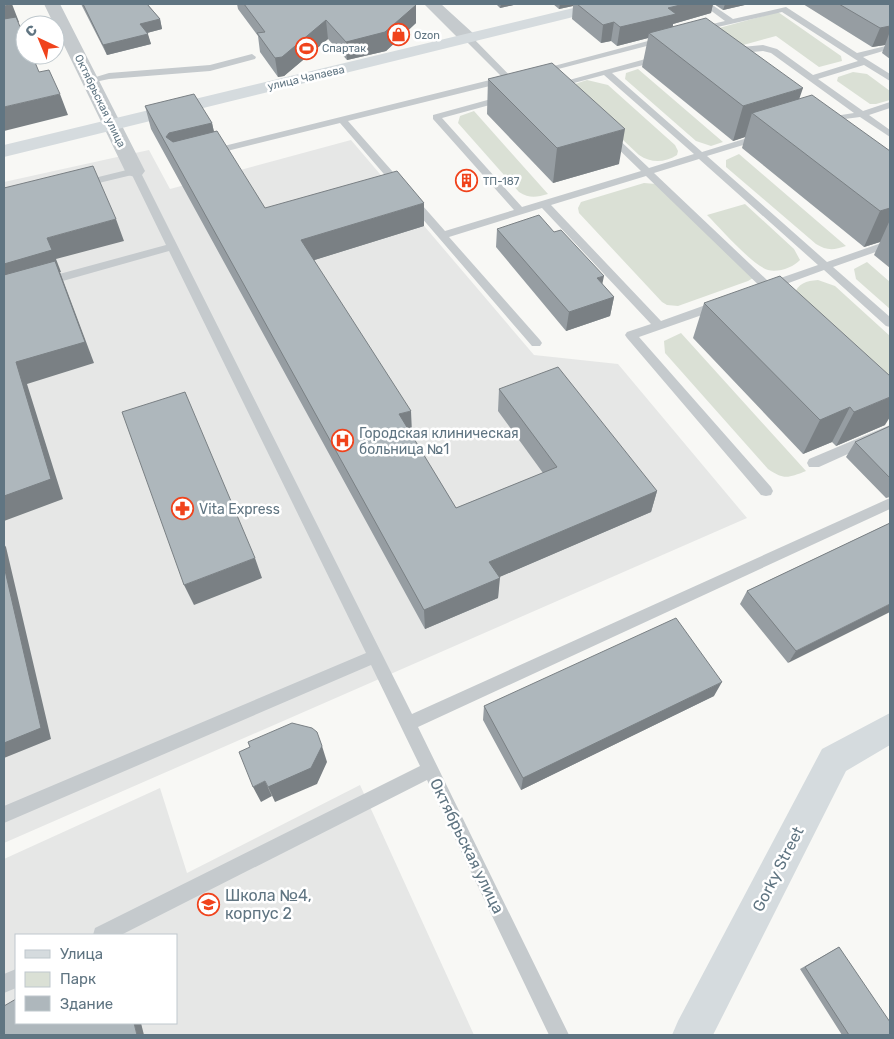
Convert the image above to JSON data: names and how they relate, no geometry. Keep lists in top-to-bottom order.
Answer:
{
  "streets": {
    "street": ["улица Чапаева", "Октябрьская улица", "Gorky Street"]
  },
  "crossings": [
    ["улица Чапаева", "Октябрьская улица"]
  ],
  "places": {
    "shop": ["Ozon"],
    "sports": ["Спартак"],
    "building": ["ТП-187"],
    "hospital": ["Городская клиническая больница №1"],
    "pharmacy": ["Vita Express"],
    "school or university": ["Школа №4, корпус 2"]
  },
  "legend": ["Улица", "Парк", "Здание"],
  "north": "top left"
}
